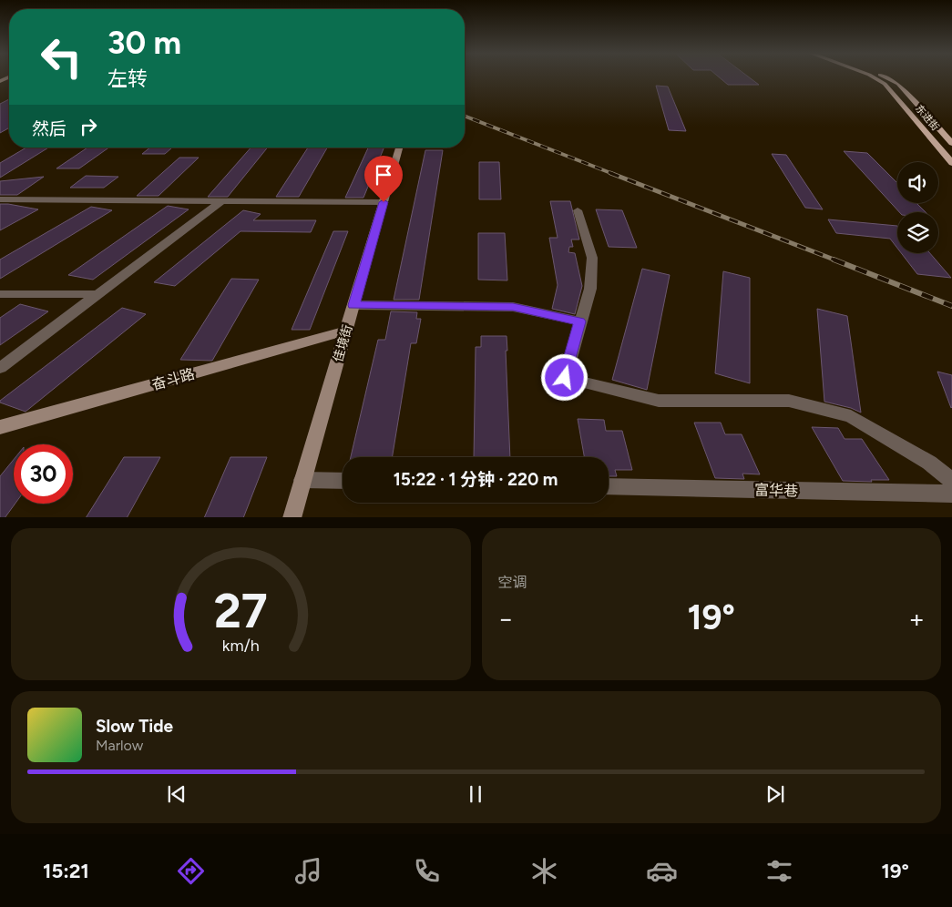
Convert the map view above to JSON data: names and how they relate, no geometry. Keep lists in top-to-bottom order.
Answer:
{
  "streets": {
    "main road": ["东进街"],
    "street": ["佳境街", "奋斗路", "富华巷"]
  },
  "crossings": [
    ["佳境街", "奋斗路"]
  ],
  "page": {
    "turn": ["30 m", "左转"],
    "then": "然后",
    "limit": "30",
    "trip": "15:22 · 1 分钟 · 220 m",
    "tile": "空调",
    "heat": ["−", "19°", "+"],
    "song": ["Slow Tide", "Marlow"],
    "tabs": ["15:21", "19°"],
    "gauge": ["27", "km/h"]
  }
}
